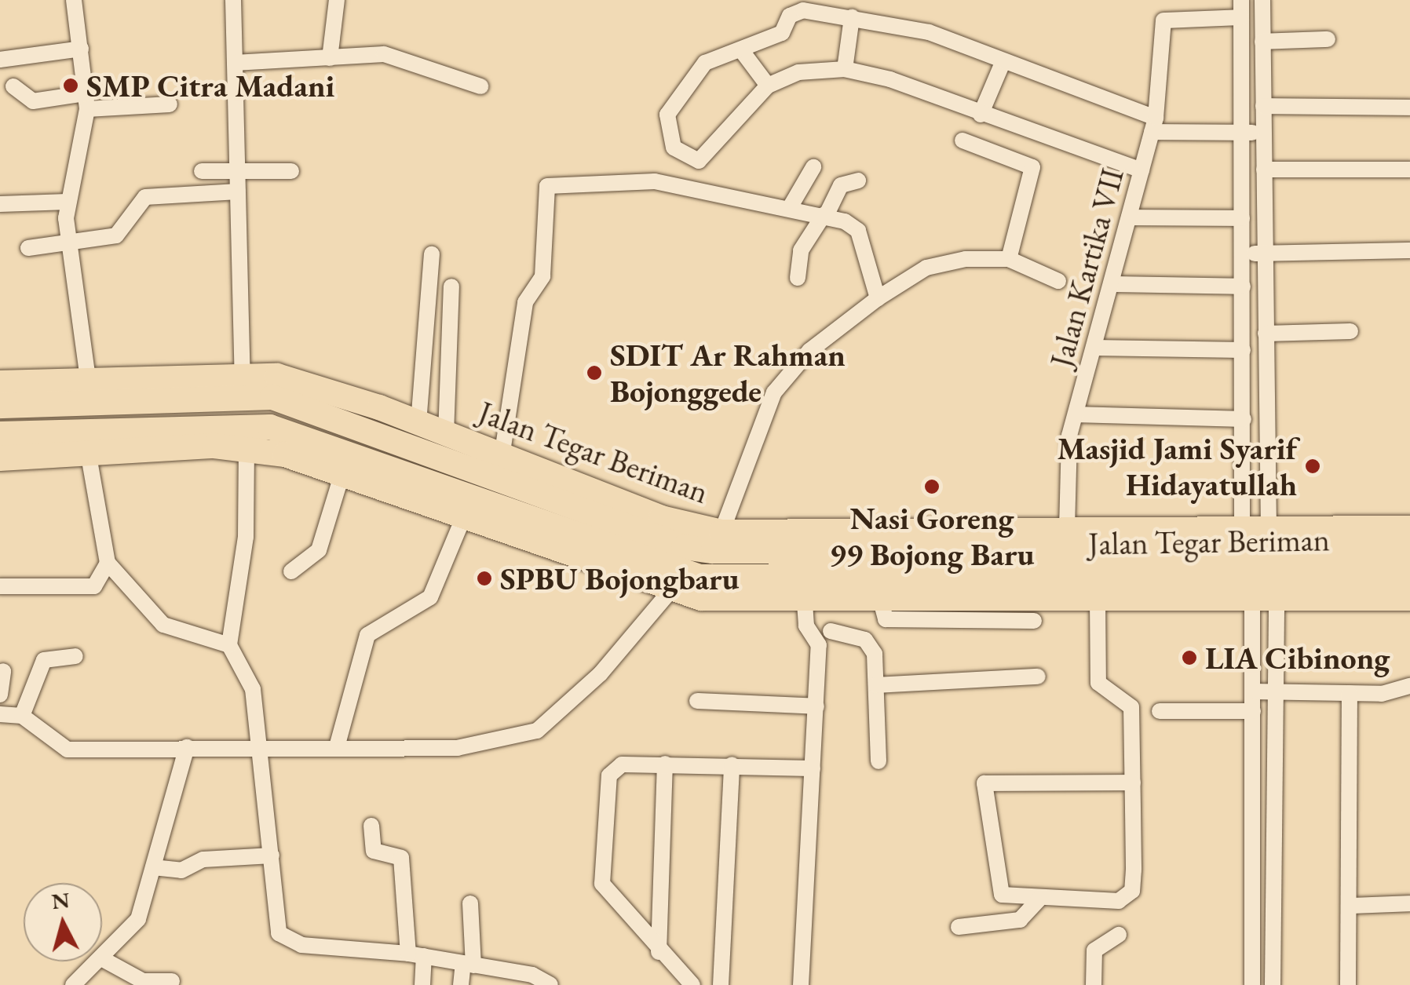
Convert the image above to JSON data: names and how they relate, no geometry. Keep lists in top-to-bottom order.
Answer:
{
  "streets": {
    "main road": ["Jalan Tegar Beriman"],
    "street": ["Jalan Kartika VII"]
  },
  "crossings": [
    ["Jalan Kartika VII", "Jalan Tegar Beriman"]
  ],
  "places": [
    "SMP Citra Madani",
    "SDIT Ar Rahman Bojonggede",
    "Masjid Jami Syarif Hidayatullah",
    "Nasi Goreng 99 Bojong Baru",
    "SPBU Bojongbaru",
    "LIA Cibinong"
  ],
  "north": "top"
}
